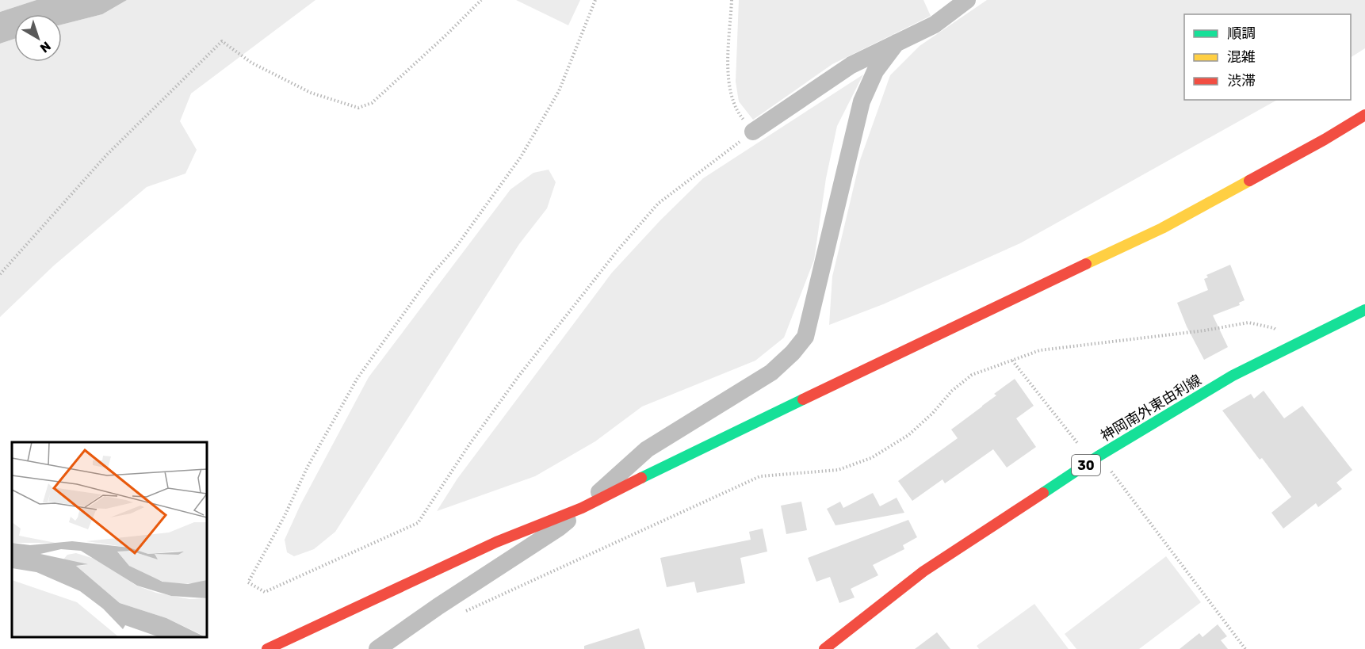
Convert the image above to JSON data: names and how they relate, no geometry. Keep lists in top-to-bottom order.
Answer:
{
  "streets": {
    "street": ["神岡南外東由利線", "30"]
  },
  "legend": ["順調", "混雑", "渋滞"],
  "north": "bottom right"
}
